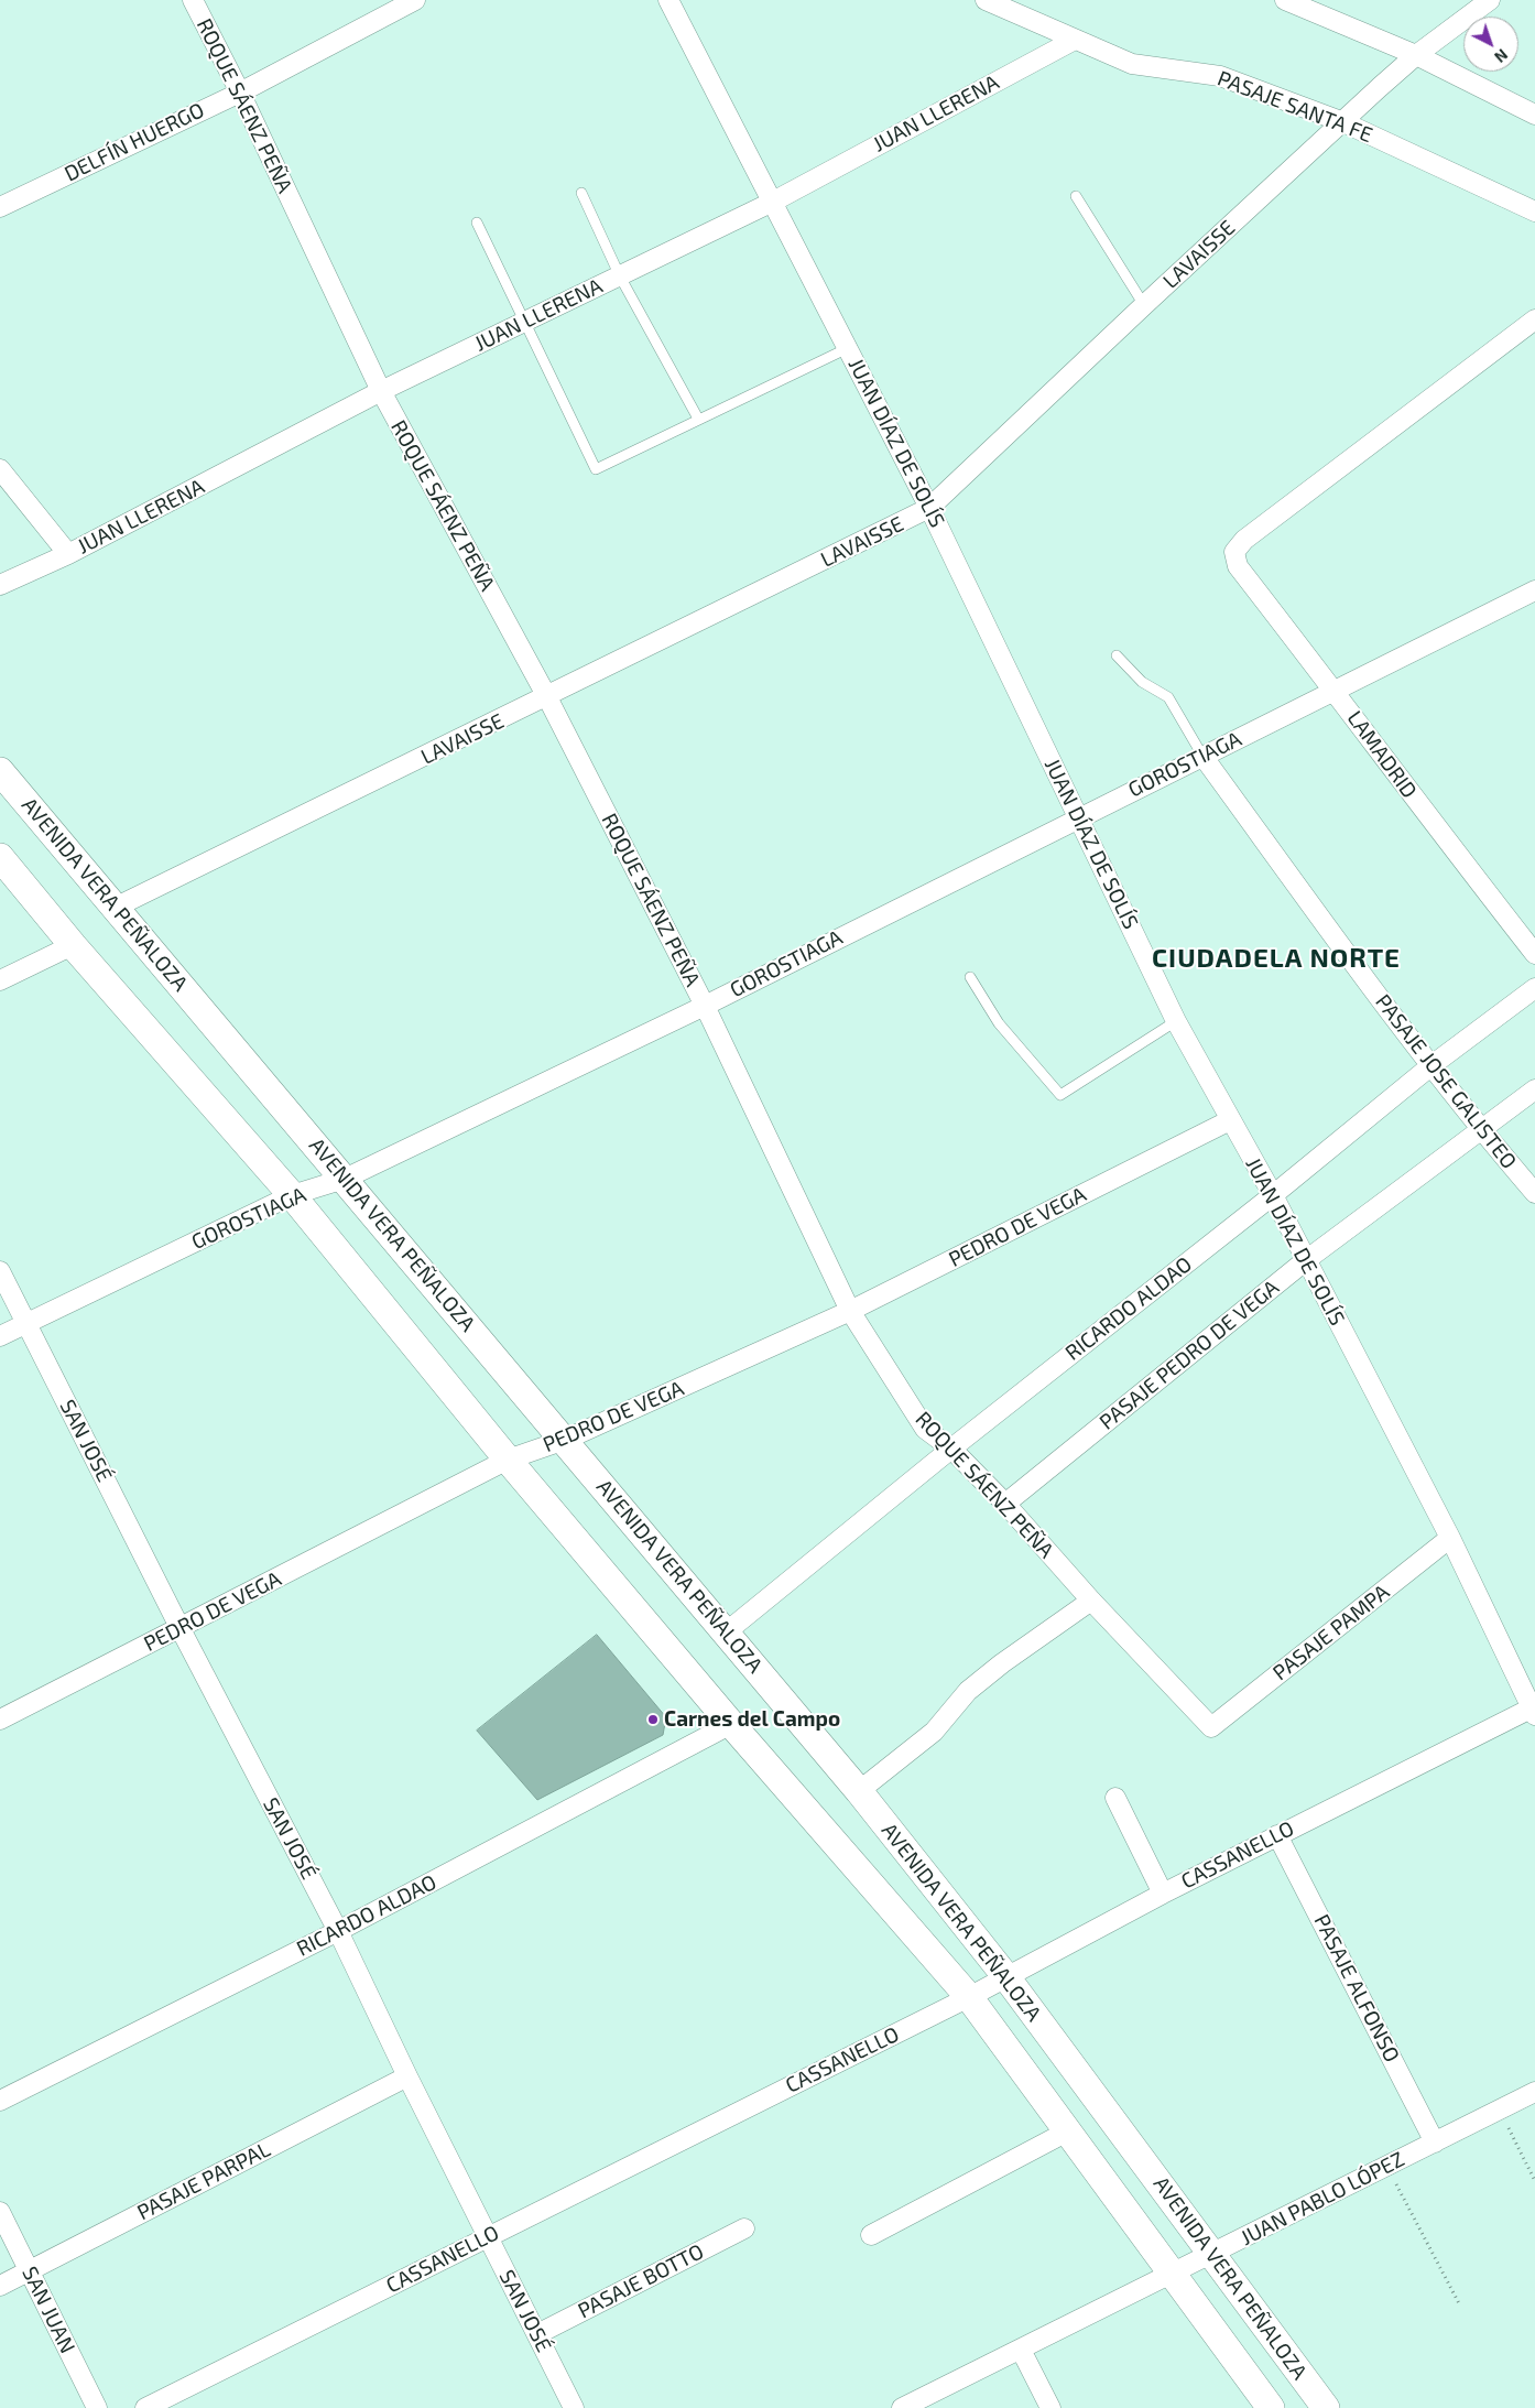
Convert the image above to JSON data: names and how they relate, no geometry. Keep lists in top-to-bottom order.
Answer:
{
  "streets": {
    "main road": ["AVENIDA VERA PEÑALOZA"],
    "street": [
      "ROQUE SÁENZ PEÑA",
      "PASAJE SANTA FE",
      "JUAN LLERENA",
      "DELFÍN HUERGO",
      "LAVAISSE",
      "JUAN DÍAZ DE SOLÍS",
      "LAMADRID",
      "GOROSTIAGA",
      "PASAJE JOSE GALISTEO",
      "PEDRO DE VEGA",
      "RICARDO ALDAO",
      "PASAJE PEDRO DE VEGA",
      "SAN JOSÉ",
      "PASAJE PAMPA",
      "CASSANELLO",
      "PASAJE ALFONSO",
      "PASAJE PARPAL",
      "JUAN PABLO LÓPEZ",
      "PASAJE BOTTO",
      "SAN JUAN"
    ]
  },
  "crossings": [
    ["ROQUE SÁENZ PEÑA", "JUAN LLERENA"],
    ["ROQUE SÁENZ PEÑA", "DELFÍN HUERGO"],
    ["ROQUE SÁENZ PEÑA", "LAVAISSE"],
    ["ROQUE SÁENZ PEÑA", "GOROSTIAGA"],
    ["ROQUE SÁENZ PEÑA", "PEDRO DE VEGA"],
    ["ROQUE SÁENZ PEÑA", "RICARDO ALDAO"],
    ["ROQUE SÁENZ PEÑA", "PASAJE PEDRO DE VEGA"],
    ["ROQUE SÁENZ PEÑA", "PASAJE PAMPA"],
    ["PASAJE SANTA FE", "JUAN LLERENA"],
    ["PASAJE SANTA FE", "LAVAISSE"],
    ["JUAN LLERENA", "JUAN DÍAZ DE SOLÍS"],
    ["LAVAISSE", "JUAN DÍAZ DE SOLÍS"],
    ["LAVAISSE", "AVENIDA VERA PEÑALOZA"],
    ["JUAN DÍAZ DE SOLÍS", "GOROSTIAGA"],
    ["JUAN DÍAZ DE SOLÍS", "PEDRO DE VEGA"],
    ["JUAN DÍAZ DE SOLÍS", "RICARDO ALDAO"],
    ["JUAN DÍAZ DE SOLÍS", "PASAJE PEDRO DE VEGA"],
    ["JUAN DÍAZ DE SOLÍS", "PASAJE PAMPA"],
    ["JUAN DÍAZ DE SOLÍS", "CASSANELLO"],
    ["LAMADRID", "GOROSTIAGA"],
    ["GOROSTIAGA", "AVENIDA VERA PEÑALOZA"],
    ["GOROSTIAGA", "PASAJE JOSE GALISTEO"],
    ["GOROSTIAGA", "SAN JOSÉ"],
    ["AVENIDA VERA PEÑALOZA", "PEDRO DE VEGA"],
    ["AVENIDA VERA PEÑALOZA", "RICARDO ALDAO"],
    ["AVENIDA VERA PEÑALOZA", "CASSANELLO"],
    ["AVENIDA VERA PEÑALOZA", "JUAN PABLO LÓPEZ"],
    ["PASAJE JOSE GALISTEO", "RICARDO ALDAO"],
    ["PASAJE JOSE GALISTEO", "PASAJE PEDRO DE VEGA"],
    ["PEDRO DE VEGA", "SAN JOSÉ"],
    ["RICARDO ALDAO", "SAN JOSÉ"],
    ["SAN JOSÉ", "CASSANELLO"],
    ["SAN JOSÉ", "PASAJE PARPAL"],
    ["SAN JOSÉ", "PASAJE BOTTO"],
    ["CASSANELLO", "PASAJE ALFONSO"],
    ["PASAJE ALFONSO", "JUAN PABLO LÓPEZ"],
    ["PASAJE PARPAL", "SAN JUAN"]
  ],
  "districts": ["CIUDADELA NORTE"],
  "places": ["Carnes del Campo"],
  "north": "bottom right"
}
